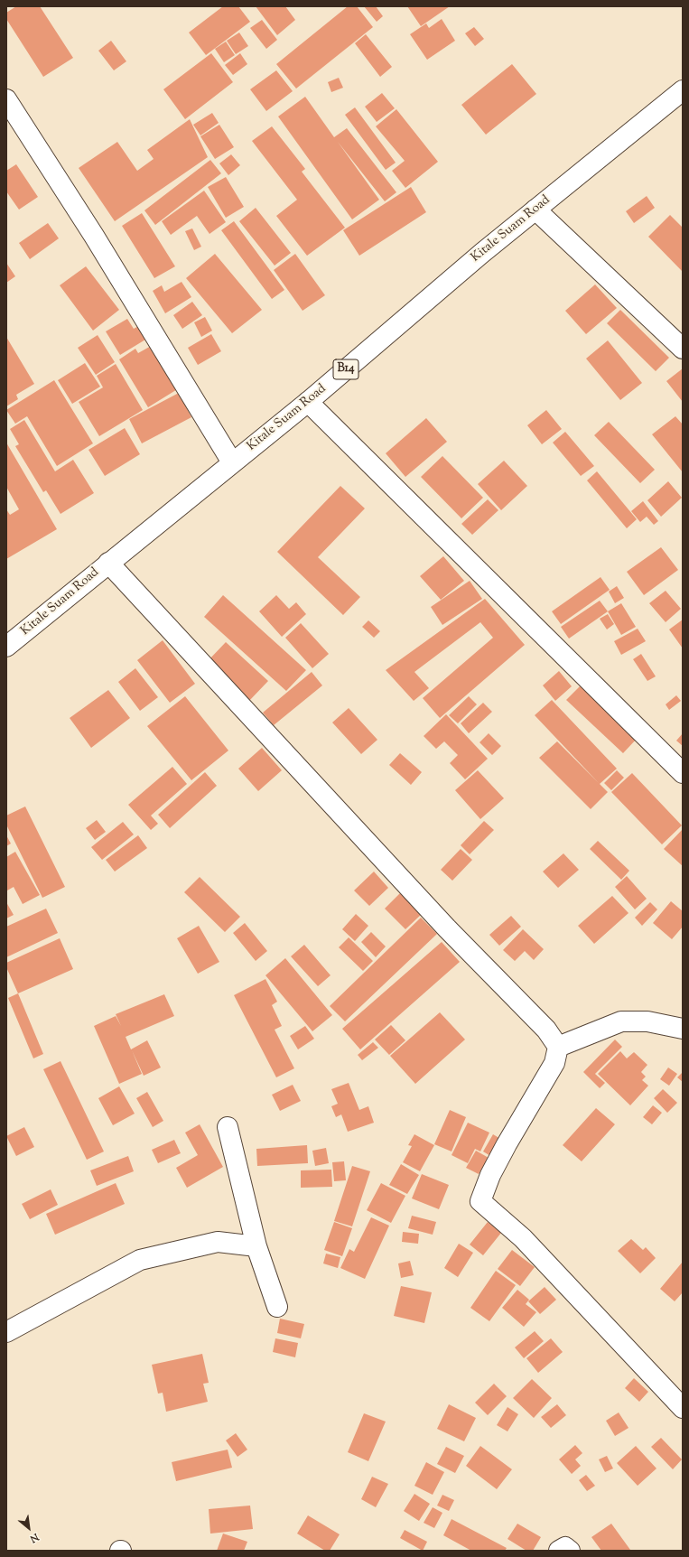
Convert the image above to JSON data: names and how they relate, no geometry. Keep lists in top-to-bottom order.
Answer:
{
  "streets": {
    "main road": ["Kitale Suam Road", "B14"]
  },
  "north": "bottom right"
}
